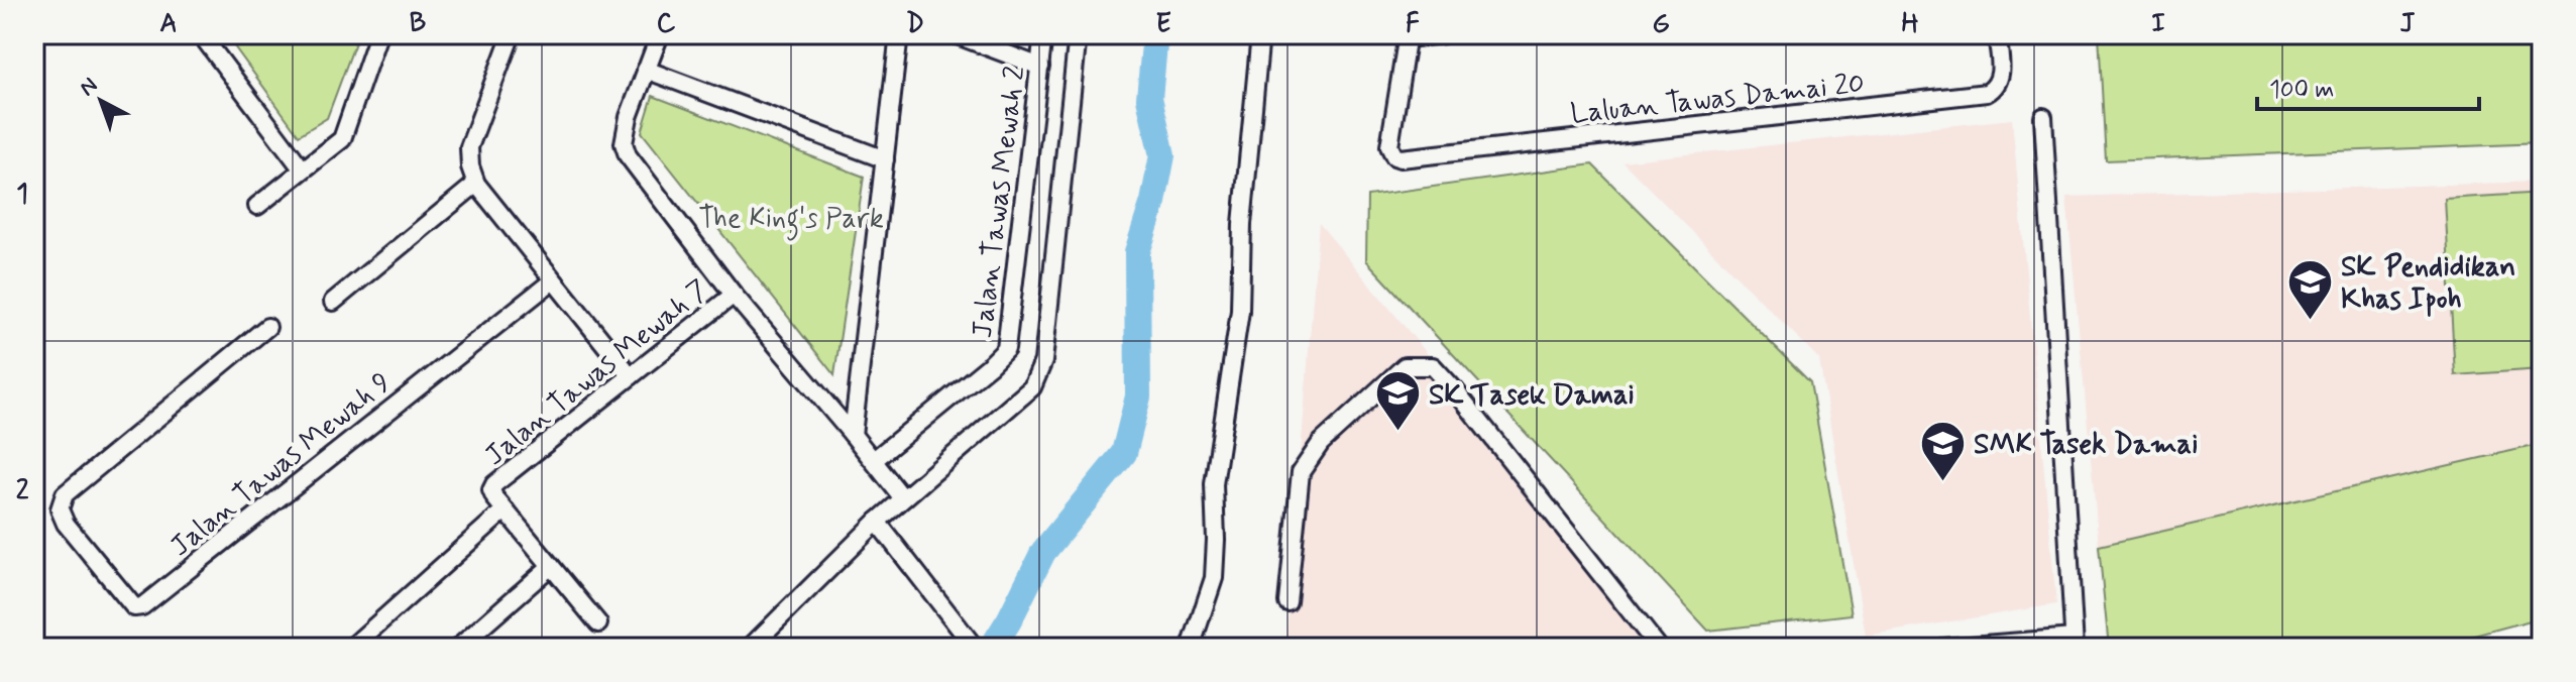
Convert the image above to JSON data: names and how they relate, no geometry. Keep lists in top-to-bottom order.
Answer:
{
  "streets": {
    "street": [
      "Laluan Tawas Damai 20",
      "Jalan Tawas Mewah 2",
      "Jalan Tawas Mewah 7",
      "Jalan Tawas Mewah 9"
    ]
  },
  "parks": ["The King's Park"],
  "places": {
    "school or university": ["SK Pendidikan Khas Ipoh", "SK Tasek Damai", "SMK Tasek Damai"]
  },
  "scale_bar": "100 m",
  "north": "top left",
  "grid": {
    "columns": [
      "A",
      "B",
      "C",
      "D",
      "E",
      "F",
      "G",
      "H",
      "I",
      "J"
    ],
    "rows": ["1", "2"]
  }
}
